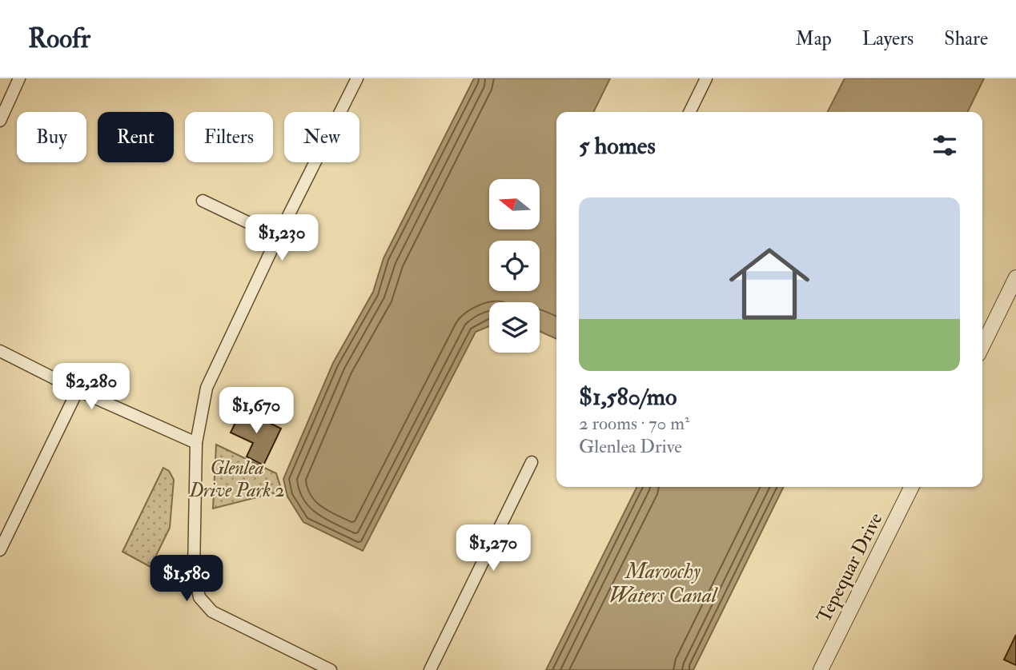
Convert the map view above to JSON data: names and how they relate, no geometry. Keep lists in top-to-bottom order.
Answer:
{
  "streets": {
    "street": ["Tepequar Drive"]
  },
  "water": ["Maroochy Waters Canal"],
  "parks": ["Glenlea Drive Park 2"],
  "north": "left",
  "page": {
    "header": "Roofr",
    "nav": ["Map", "Layers", "Share"],
    "chip": [
      "Buy",
      "Rent",
      "Filters",
      "New"
    ],
    "heading": "5 homes",
    "list": [
      {
        "name": "$1,580/mo",
        "note": "2 rooms · 70 m² · Glenlea Drive"
      }
    ],
    "price": [
      "$1,230",
      "$2,280",
      "$1,670",
      "$1,270",
      "$1,580"
    ]
  }
}
